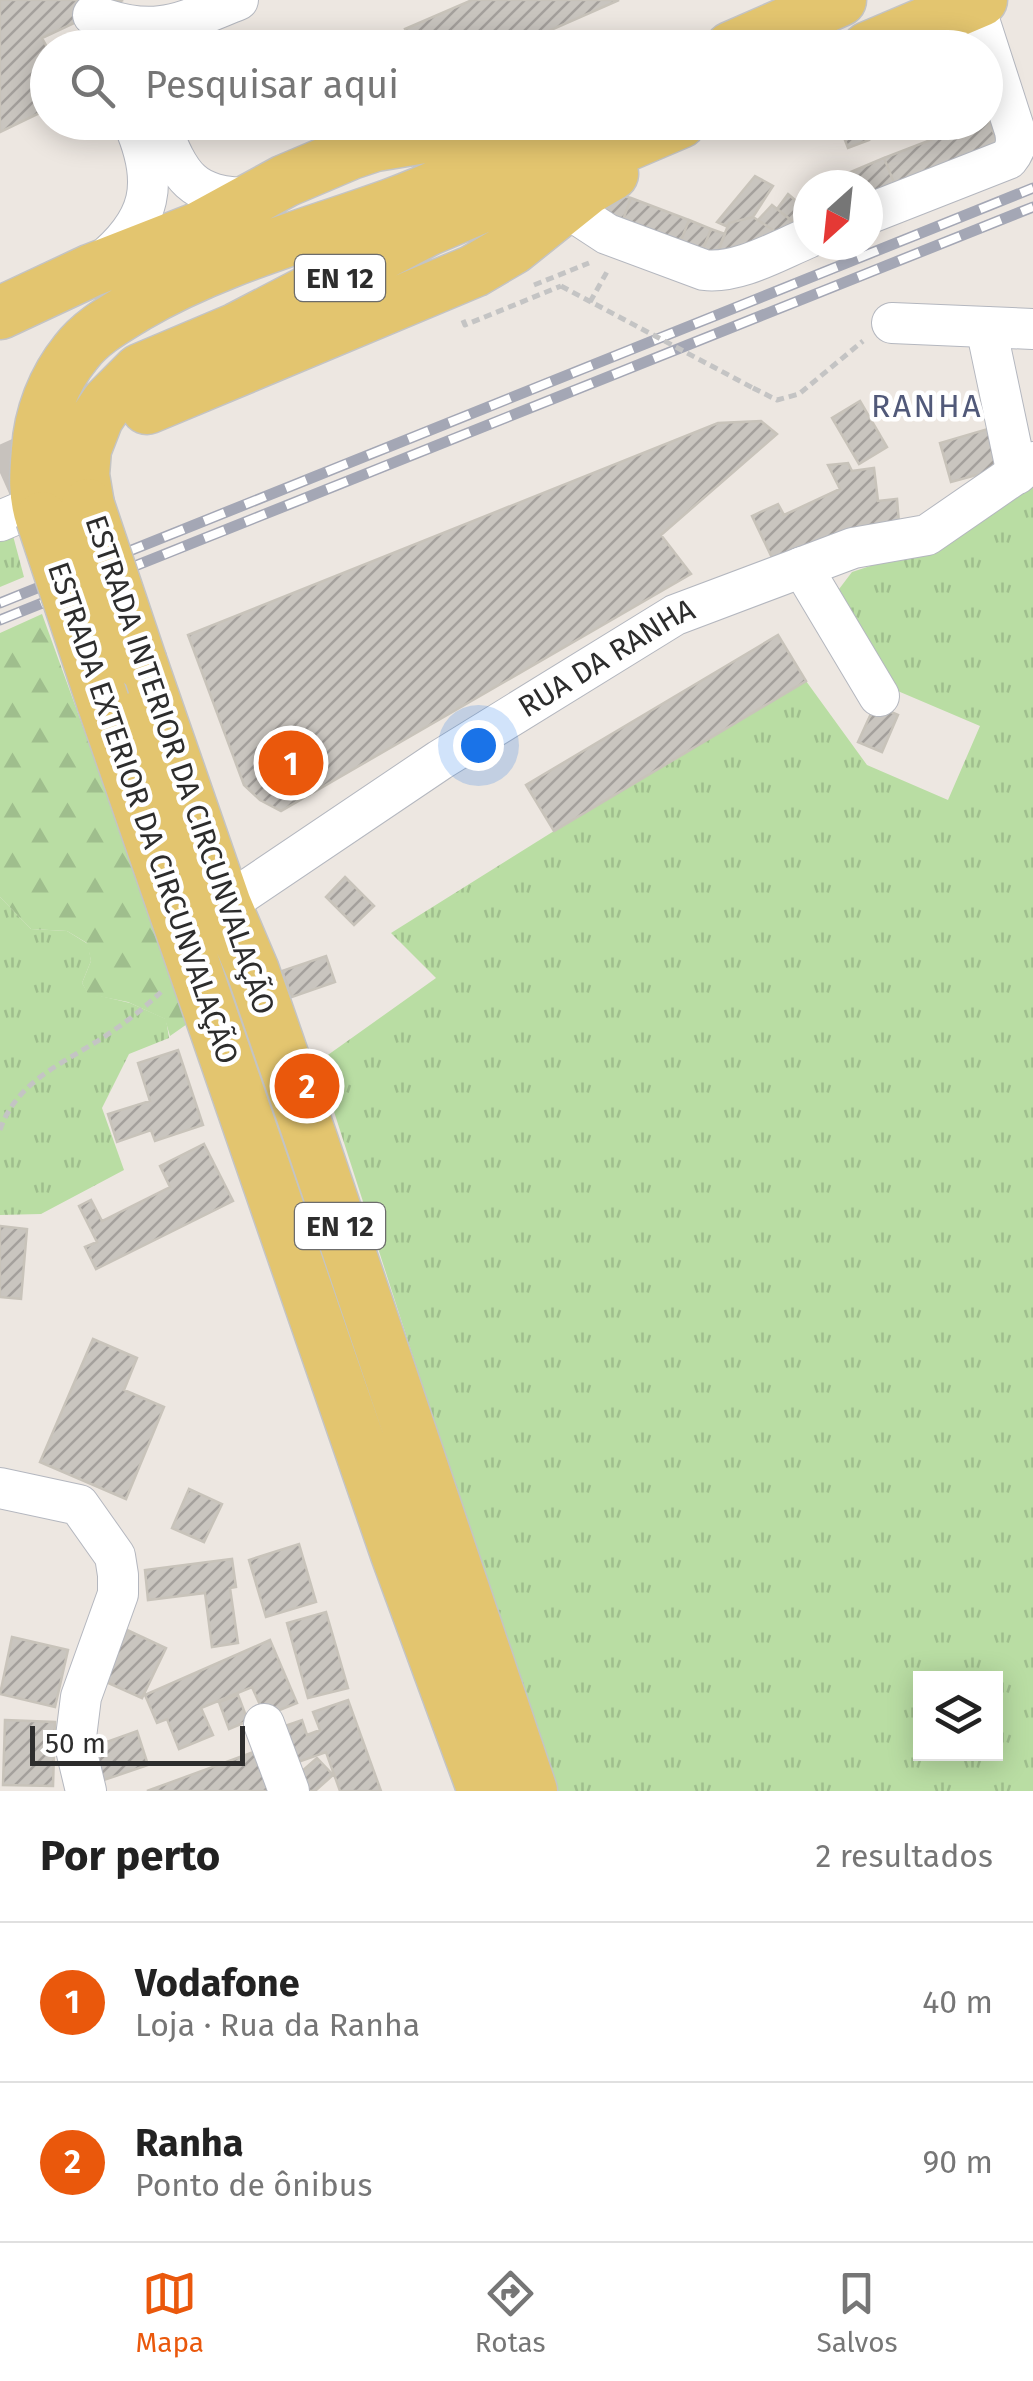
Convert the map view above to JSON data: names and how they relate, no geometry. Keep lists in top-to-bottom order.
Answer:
{
  "streets": {
    "main road": ["EN 12", "ESTRADA INTERIOR DA CIRCUNVALAÇÃO", "ESTRADA EXTERIOR DA CIRCUNVALAÇÃO"],
    "street": ["RUA DA RANHA"]
  },
  "crossings": [
    ["RUA DA RANHA", "ESTRADA INTERIOR DA CIRCUNVALAÇÃO"],
    ["ESTRADA INTERIOR DA CIRCUNVALAÇÃO", "ESTRADA EXTERIOR DA CIRCUNVALAÇÃO"]
  ],
  "districts": ["RANHA"],
  "scale_bar": "50 m",
  "north": "bottom left",
  "page": {
    "search": "Pesquisar aqui",
    "pins": ["1", "2"],
    "scale": "50 m",
    "heading": ["Por perto", "2 resultados"],
    "list": [
      {
        "mark": "1",
        "name": "Vodafone",
        "note": "Loja · Rua da Ranha",
        "value": "40 m"
      },
      {
        "mark": "2",
        "name": "Ranha",
        "note": "Ponto de ônibus",
        "value": "90 m"
      }
    ],
    "nav": ["Mapa", "Rotas", "Salvos"]
  }
}
